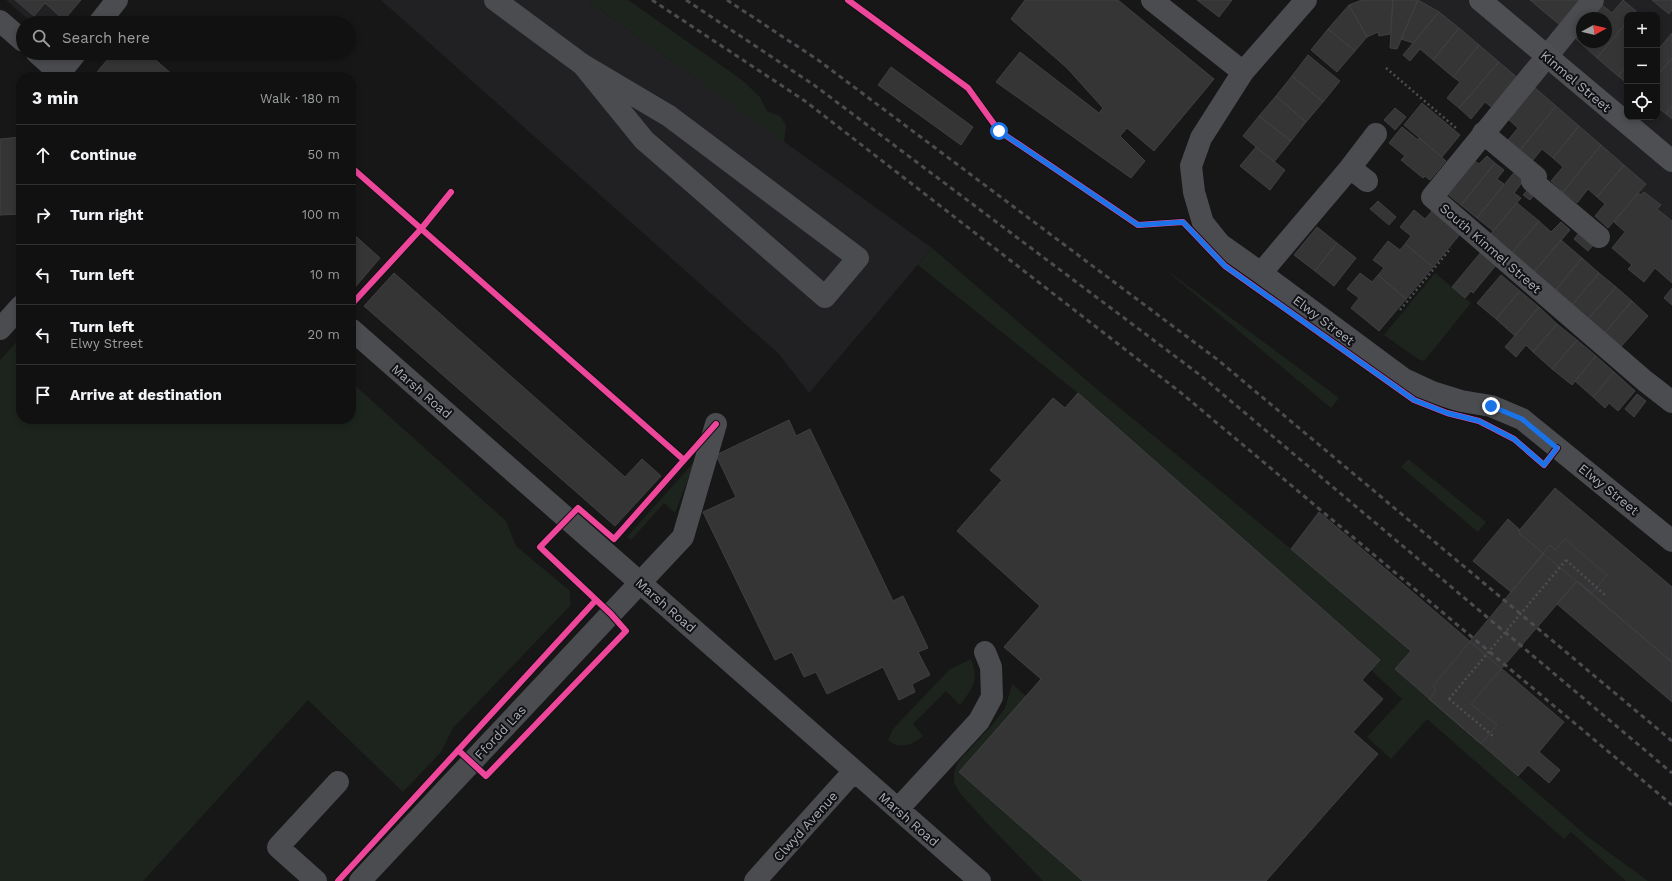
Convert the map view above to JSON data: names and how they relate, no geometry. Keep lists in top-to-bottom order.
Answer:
{
  "streets": {
    "main road": ["Kinmel Street"],
    "street": [
      "South Kinmel Street",
      "Elwy Street",
      "Marsh Road",
      "Ffordd Las",
      "Clwyd Avenue"
    ]
  },
  "crossings": [
    ["Kinmel Street", "South Kinmel Street"],
    ["Marsh Road", "Ffordd Las"],
    ["Marsh Road", "Clwyd Avenue"]
  ],
  "north": "right",
  "page": {
    "map_buttons": ["+", "−"],
    "search": "Search here",
    "heading": ["3 min", "Walk · 180 m"],
    "list": [
      ["Continue", "50 m"],
      ["Turn right", "100 m"],
      ["Turn left", "10 m"],
      ["Turn left", "Elwy Street", "20 m"],
      "Arrive at destination"
    ]
  }
}
